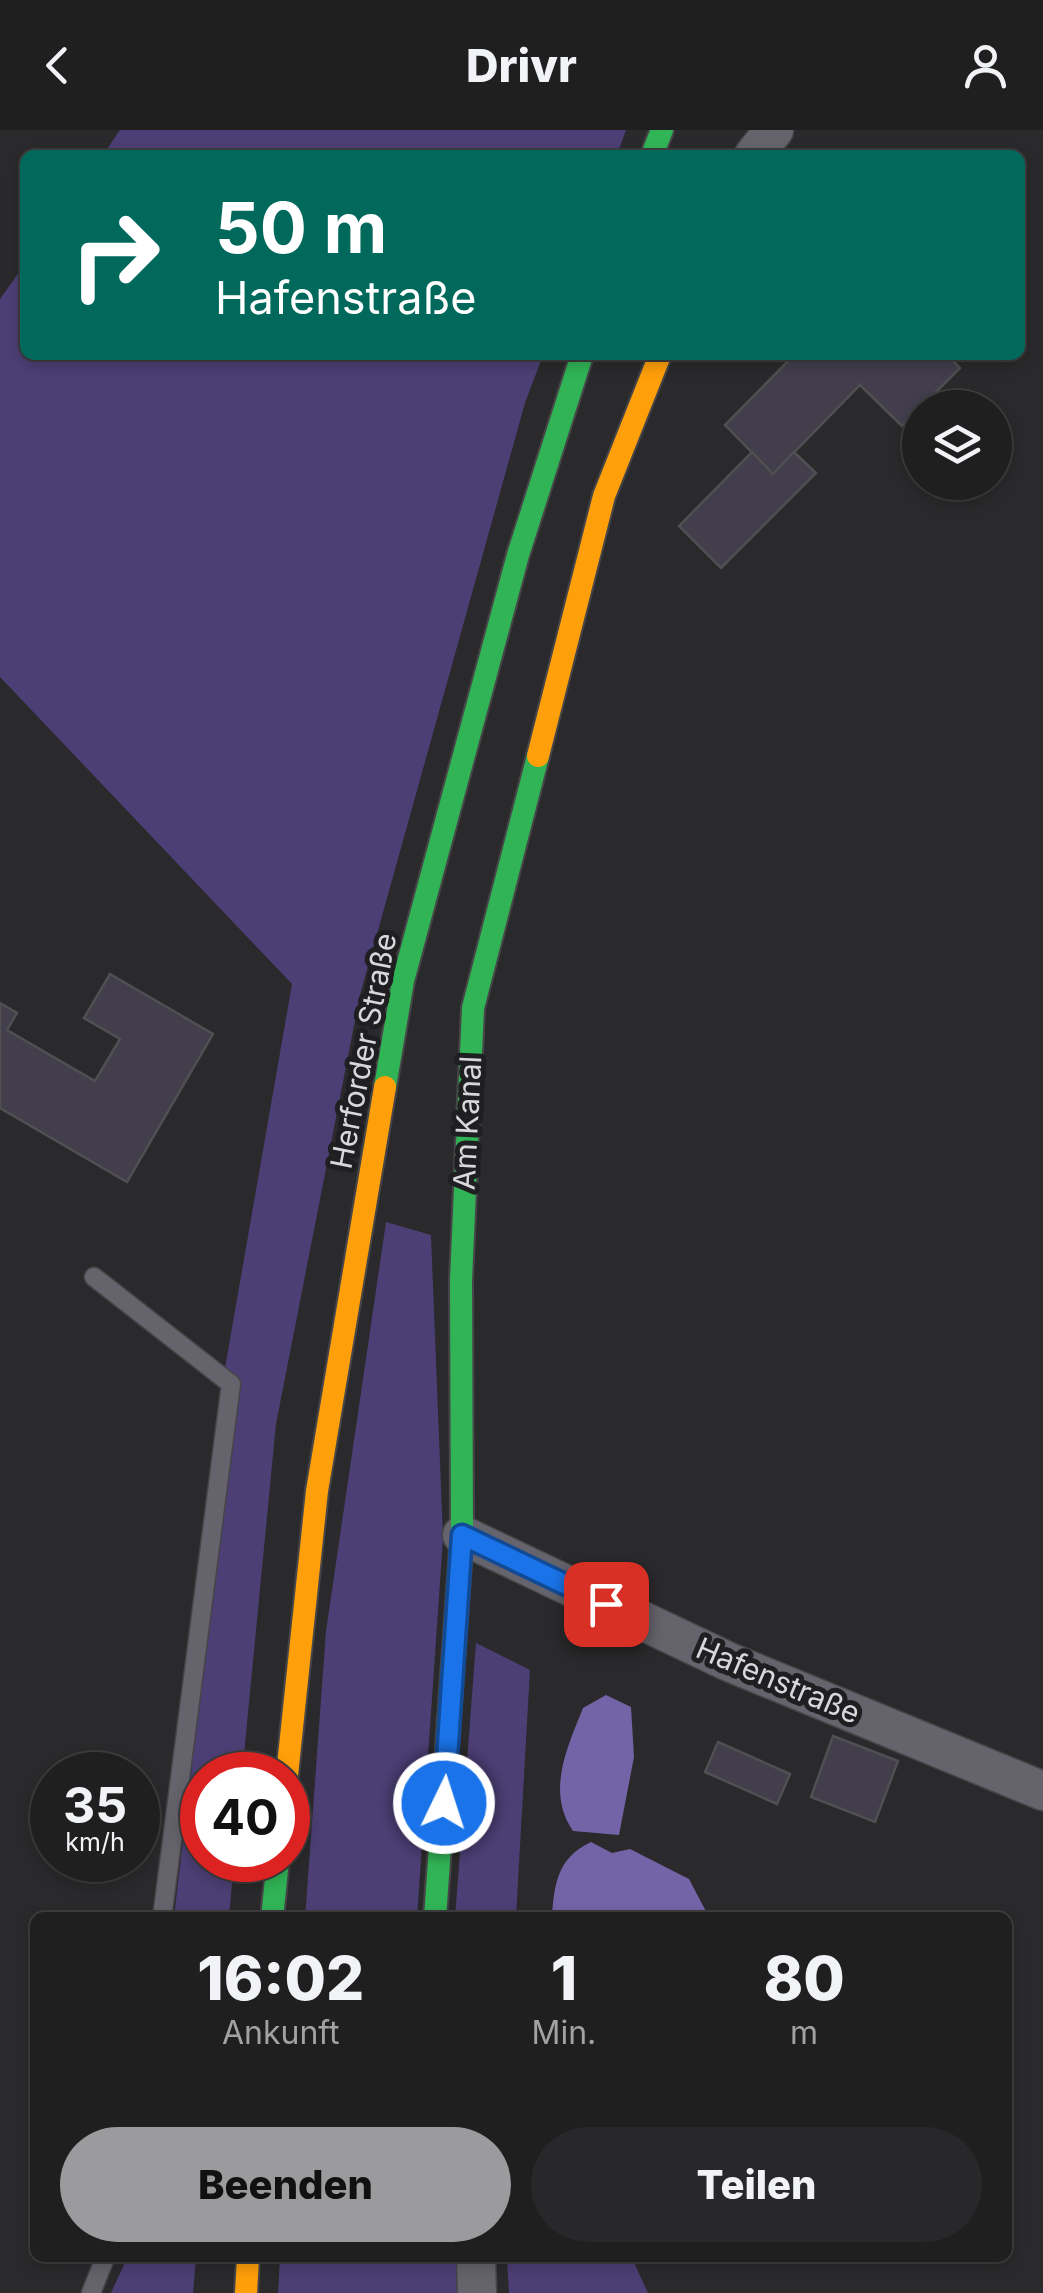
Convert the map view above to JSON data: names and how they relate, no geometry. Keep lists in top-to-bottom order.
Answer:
{
  "streets": {
    "street": ["Herforder Straße", "Am Kanal", "Hafenstraße"]
  },
  "crossings": [
    ["Am Kanal", "Hafenstraße"]
  ],
  "page": {
    "header": "Drivr",
    "turn": ["50 m", "Hafenstraße"],
    "speed": "35 km/h",
    "limit": "40",
    "eta": [
      "16:02",
      "Ankunft",
      "1",
      "Min.",
      "80",
      "m"
    ],
    "buttons": ["Beenden", "Teilen"]
  }
}
